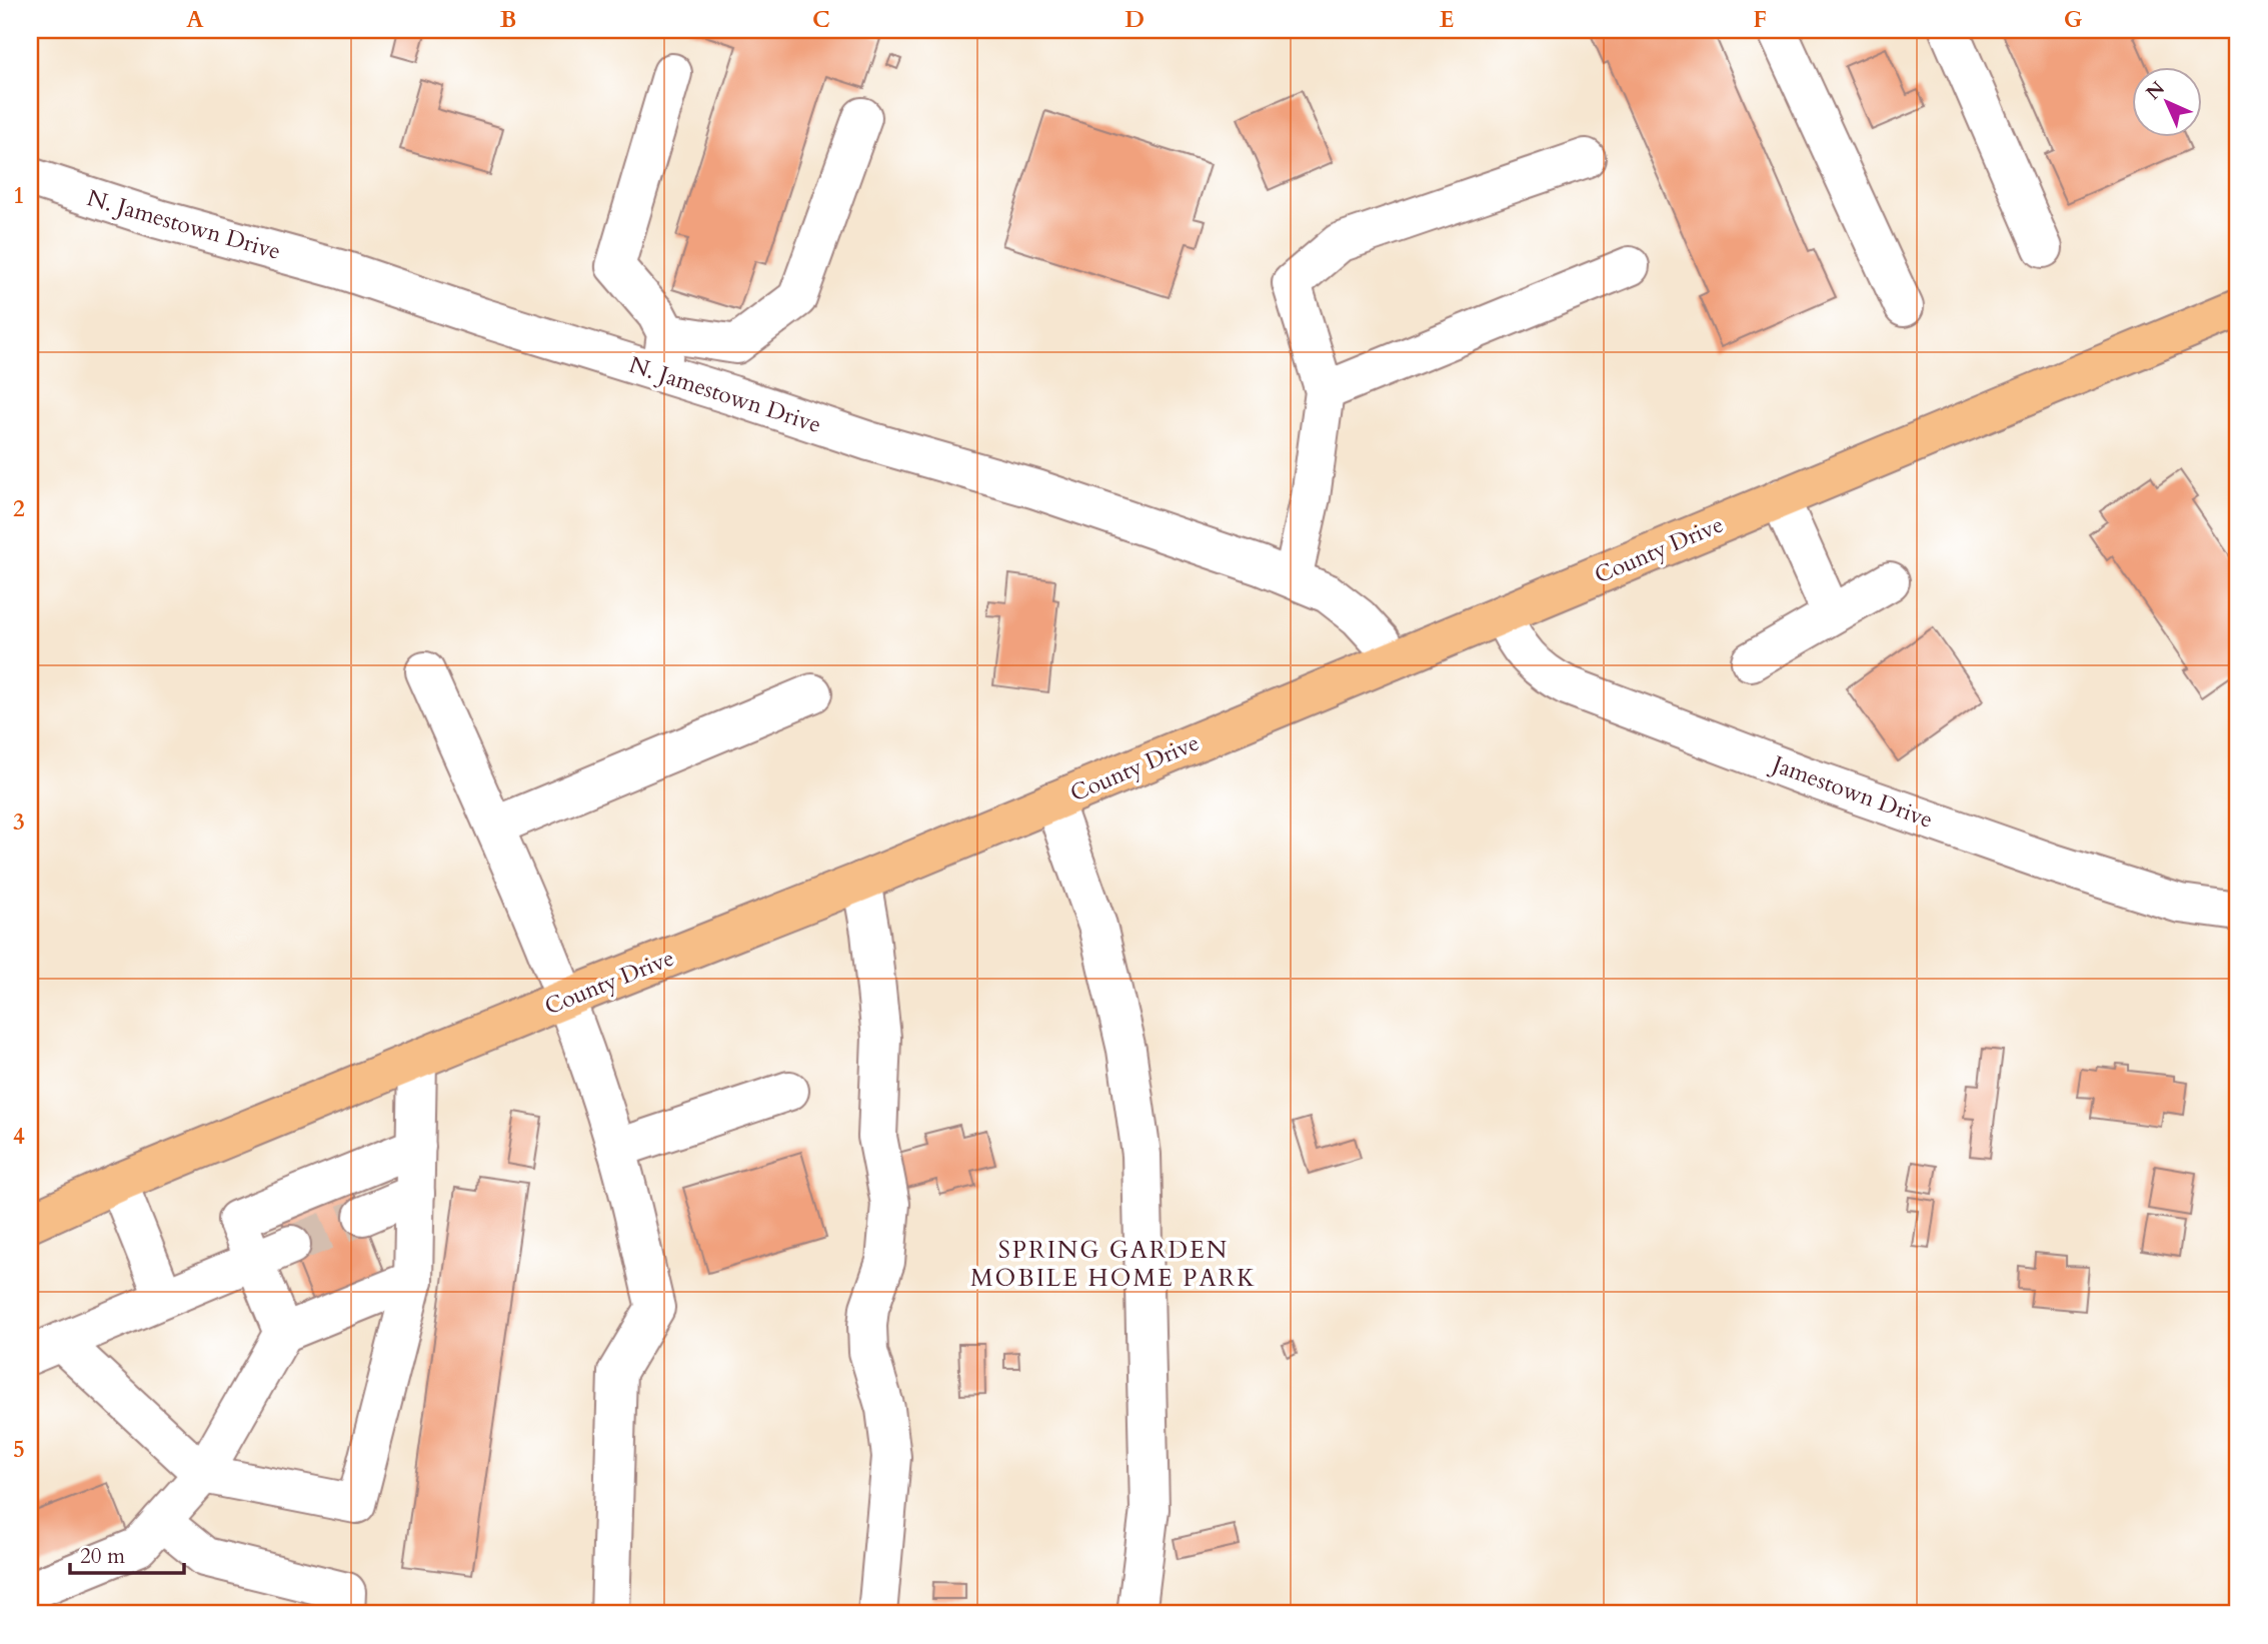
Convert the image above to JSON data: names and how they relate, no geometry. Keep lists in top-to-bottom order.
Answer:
{
  "streets": {
    "highway": ["County Drive"],
    "street": ["N. Jamestown Drive", "Jamestown Drive"]
  },
  "crossings": [
    ["N. Jamestown Drive", "County Drive"],
    ["County Drive", "Jamestown Drive"]
  ],
  "districts": ["SPRING GARDEN MOBILE HOME PARK"],
  "scale_bar": "20 m",
  "north": "top left",
  "grid": {
    "columns": [
      "A",
      "B",
      "C",
      "D",
      "E",
      "F",
      "G"
    ],
    "rows": [
      "1",
      "2",
      "3",
      "4",
      "5"
    ]
  }
}
